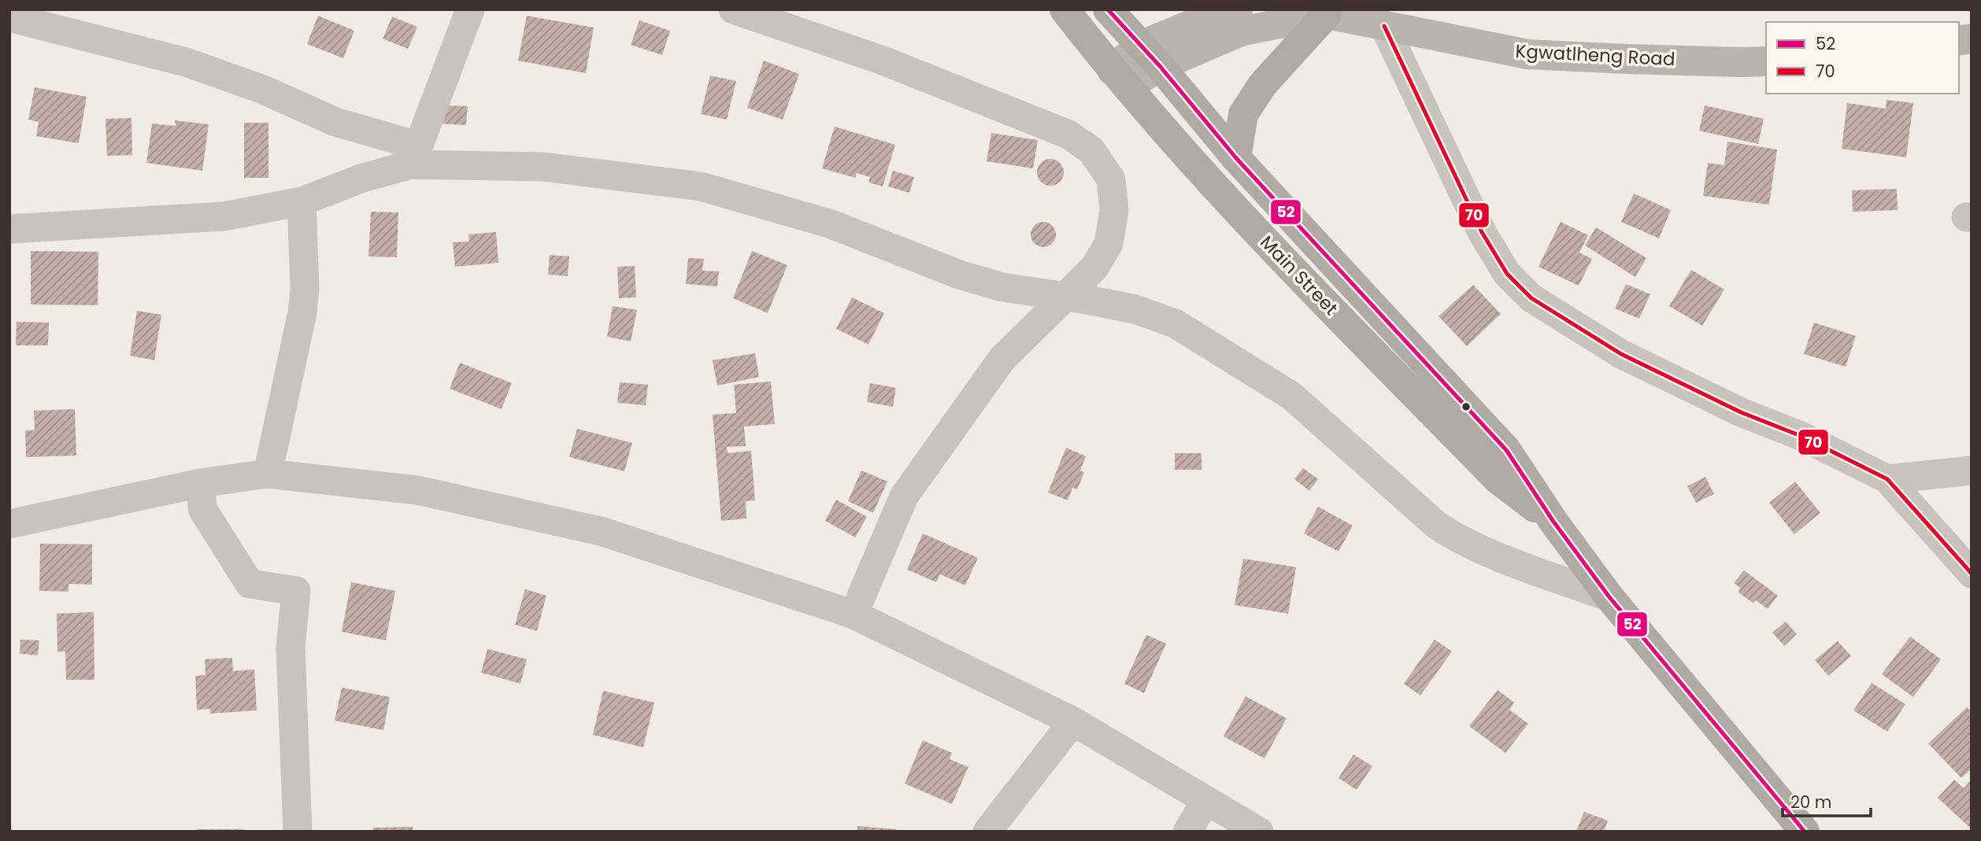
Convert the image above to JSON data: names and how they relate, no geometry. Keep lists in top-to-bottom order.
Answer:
{
  "streets": {
    "highway": ["Main Street"],
    "street": ["Kgwatlheng Road"]
  },
  "crossings": [
    ["Kgwatlheng Road", "Main Street"]
  ],
  "lines": ["transit line 52", "transit line 70"],
  "legend": ["52", "70"],
  "scale_bar": "20 m"
}
